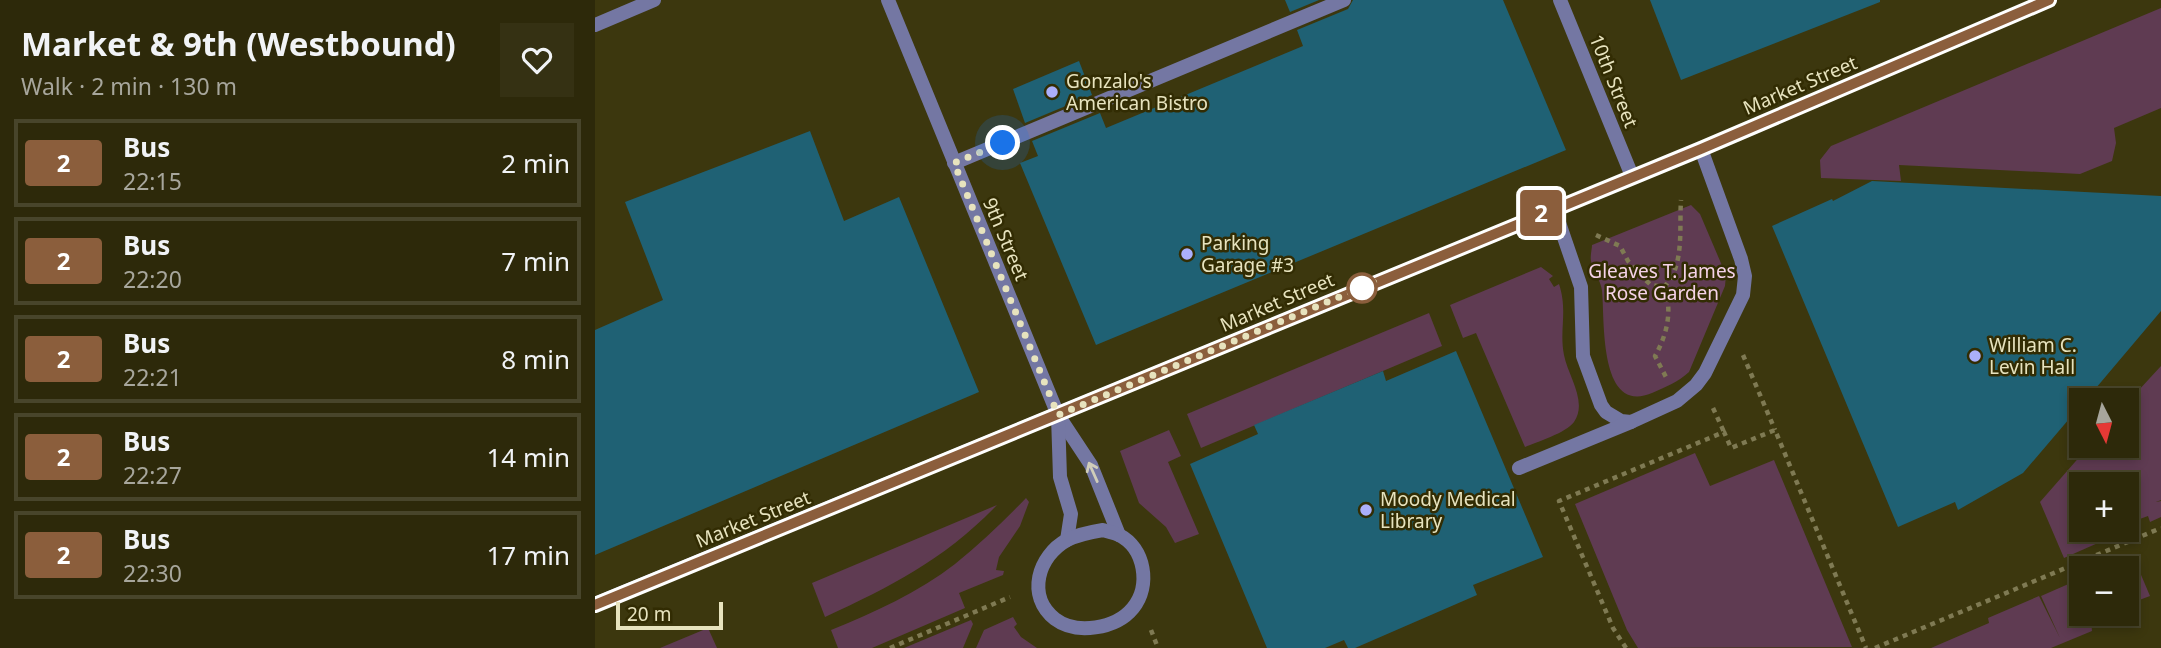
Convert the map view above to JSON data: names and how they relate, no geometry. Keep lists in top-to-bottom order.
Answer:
{
  "streets": {
    "main road": ["Market Street"],
    "street": ["10th Street", "9th Street"]
  },
  "crossings": [
    ["10th Street", "Market Street"],
    ["Market Street", "9th Street"]
  ],
  "parks": ["Gleaves T. James Rose Garden"],
  "places": [
    "Gonzalo's American Bistro",
    "Parking Garage #3",
    "William C. Levin Hall",
    "Moody Medical Library"
  ],
  "lines": ["bus line 2"],
  "scale_bar": "20 m",
  "north": "bottom",
  "page": {
    "heading": ["Market & 9th (Westbound)", "Walk · 2 min · 130 m"],
    "on_map": "2",
    "list": [
      {
        "mark": "2",
        "name": "Bus",
        "note": "22:15",
        "value": "2 min"
      },
      {
        "mark": "2",
        "name": "Bus",
        "note": "22:20",
        "value": "7 min"
      },
      {
        "mark": "2",
        "name": "Bus",
        "note": "22:21",
        "value": "8 min"
      },
      {
        "mark": "2",
        "name": "Bus",
        "note": "22:27",
        "value": "14 min"
      },
      {
        "mark": "2",
        "name": "Bus",
        "note": "22:30",
        "value": "17 min"
      }
    ],
    "map_buttons": ["+", "−"],
    "scale": "20 m"
  }
}
